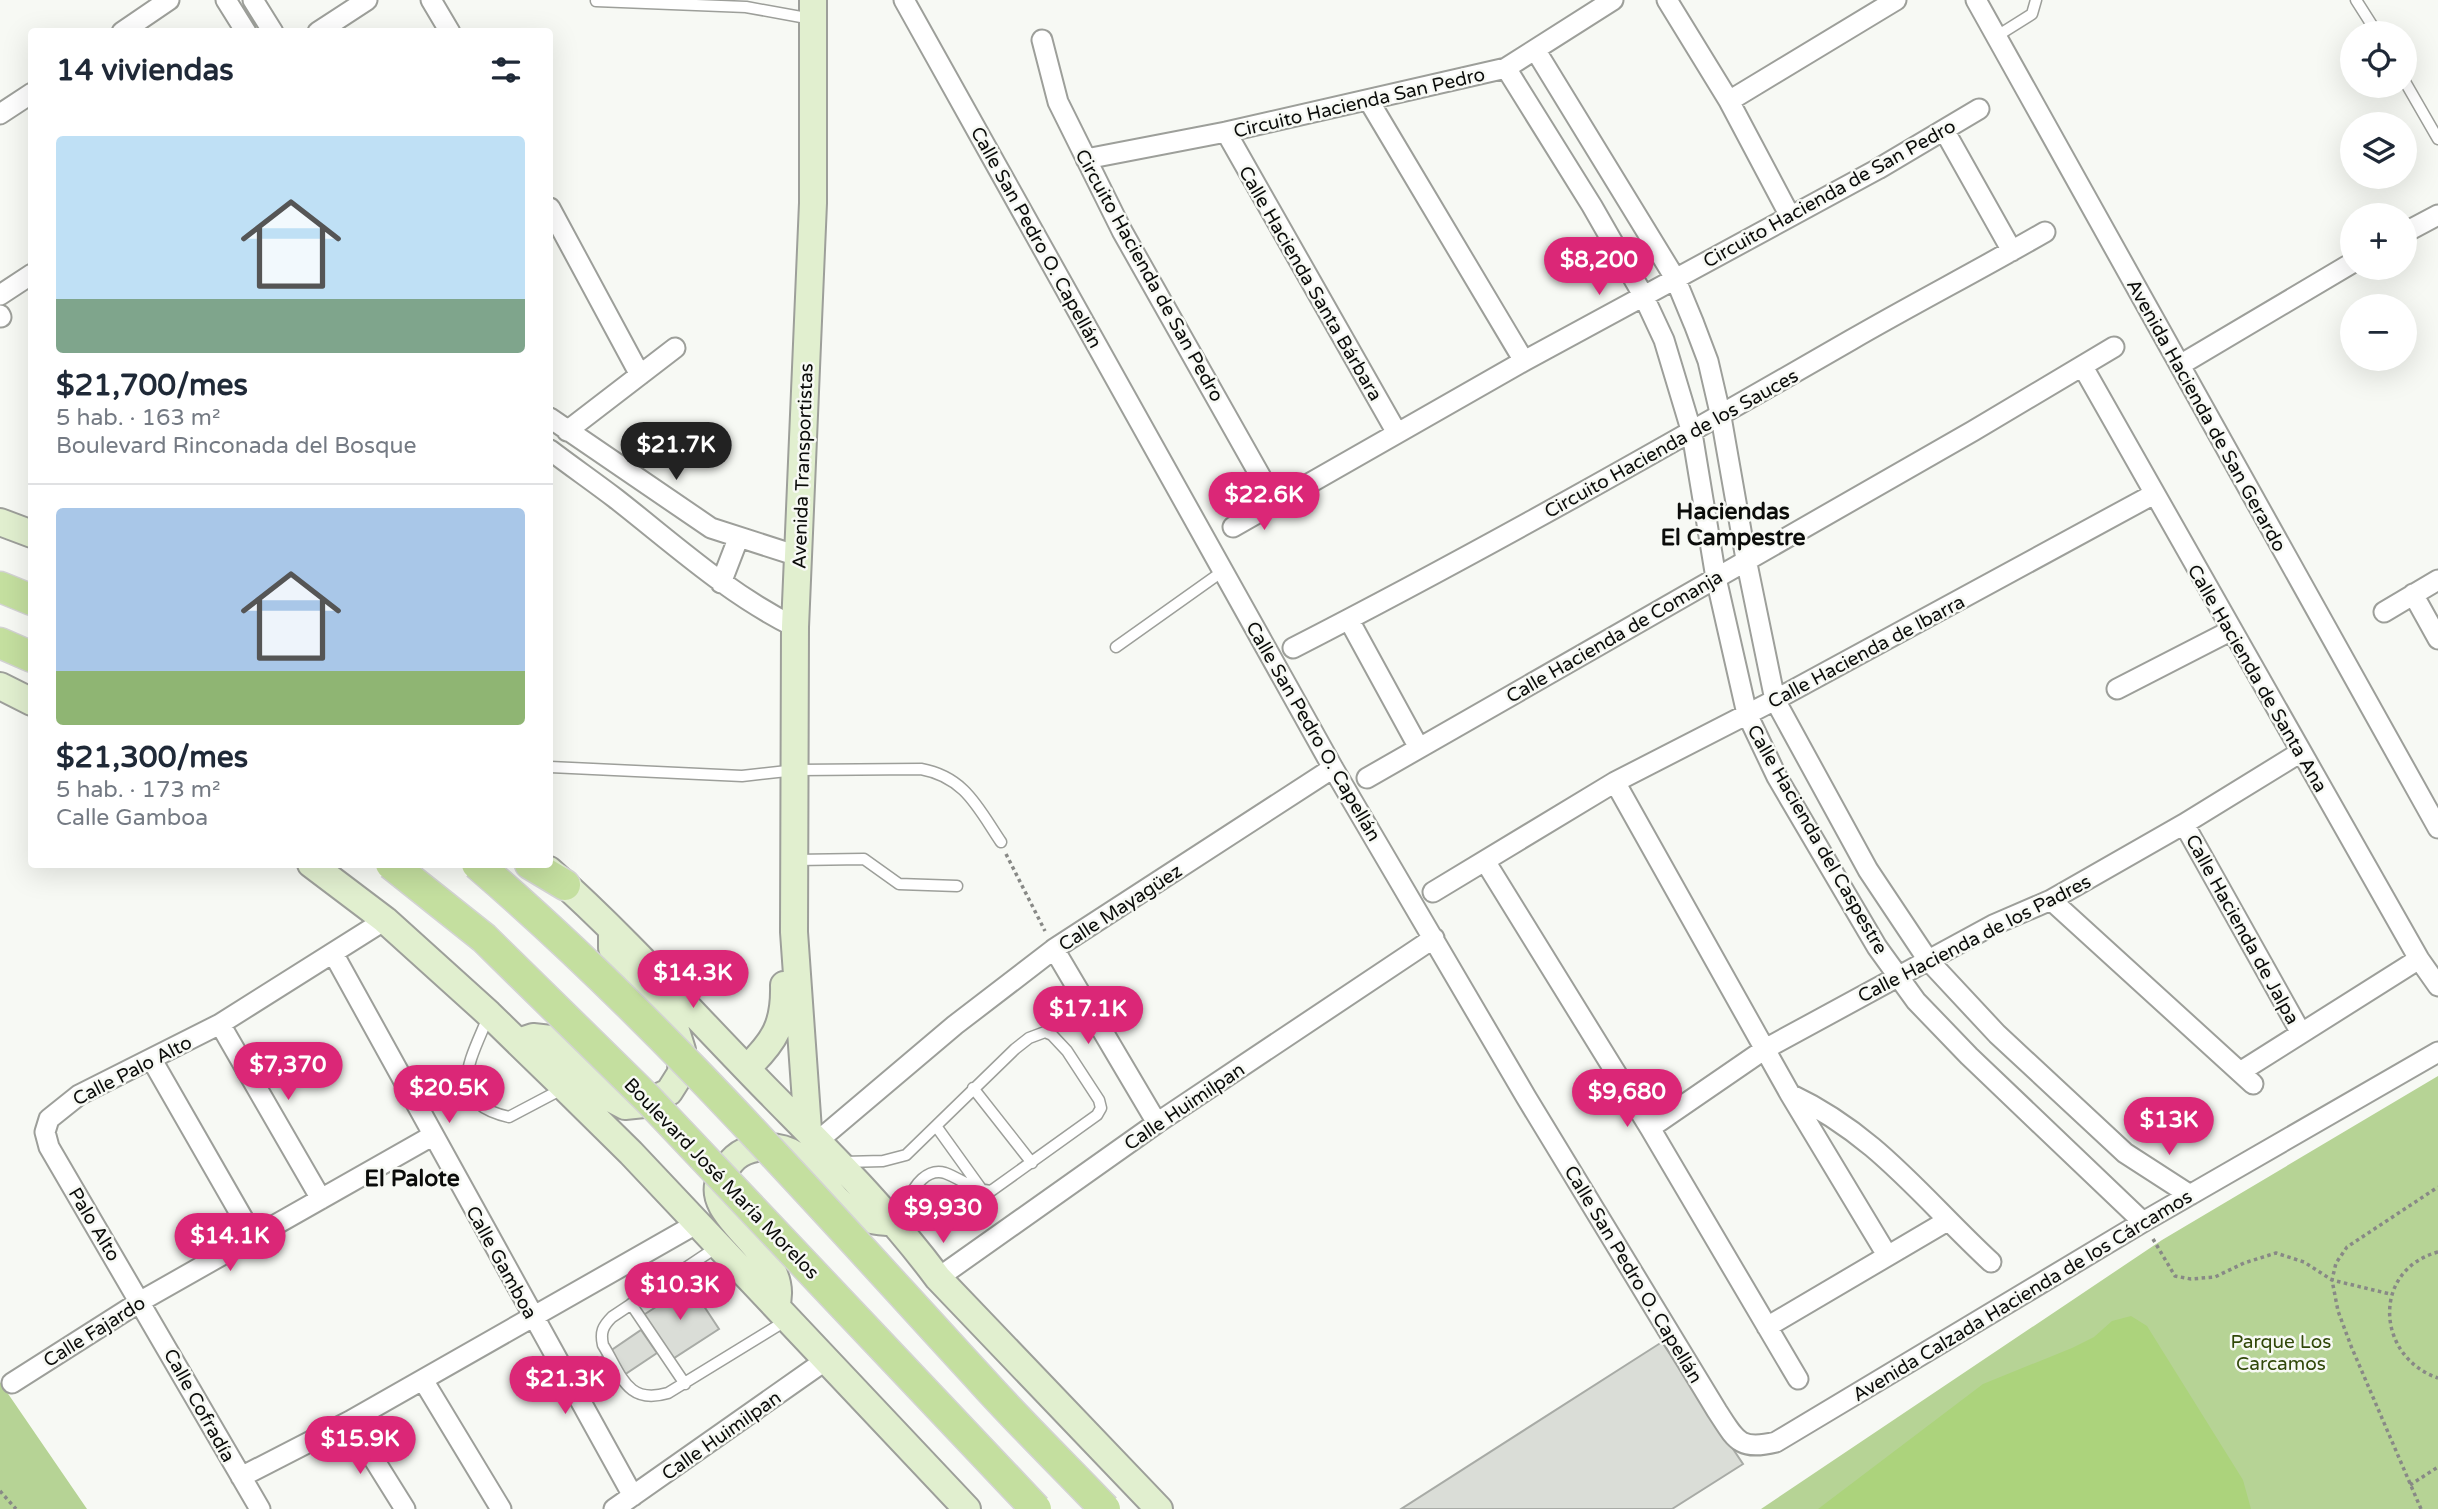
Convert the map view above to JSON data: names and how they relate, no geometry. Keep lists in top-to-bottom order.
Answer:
{
  "streets": {
    "main road": ["Boulevard José María Morelos"],
    "street": [
      "Circuito Hacienda San Pedro",
      "Circuito Hacienda de San Pedro",
      "Calle San Pedro O. Capellán",
      "Calle Hacienda Santa Bárbara",
      "Avenida Hacienda de San Gerardo",
      "Circuito Hacienda de los Sauces",
      "Avenida Transportistas",
      "Calle Hacienda de Comanja",
      "Calle Hacienda de Ibarra",
      "Calle Hacienda de Santa Ana",
      "Calle Hacienda del Caspestre",
      "Calle Mayagüez",
      "Calle Hacienda de Jalpa",
      "Calle Hacienda de los Padres",
      "Calle Palo Alto",
      "Calle Huimilpan",
      "Palo Alto",
      "Calle Gamboa",
      "Avenida Calzada Hacienda de los Cárcamos",
      "Calle Fajardo",
      "Calle Cofradía"
    ]
  },
  "crossings": [
    ["Circuito Hacienda San Pedro", "Circuito Hacienda de San Pedro"],
    ["Circuito Hacienda San Pedro", "Calle Hacienda Santa Bárbara"],
    ["Circuito Hacienda San Pedro", "Calle Hacienda del Caspestre"],
    ["Circuito Hacienda de San Pedro", "Calle Hacienda Santa Bárbara"],
    ["Circuito Hacienda de San Pedro", "Calle Hacienda del Caspestre"],
    ["Calle San Pedro O. Capellán", "Calle Mayagüez"],
    ["Calle San Pedro O. Capellán", "Calle Huimilpan"],
    ["Calle San Pedro O. Capellán", "Avenida Calzada Hacienda de los Cárcamos"],
    ["Circuito Hacienda de los Sauces", "Calle Hacienda del Caspestre"],
    ["Avenida Transportistas", "Calle Mayagüez"],
    ["Calle Hacienda de Comanja", "Calle Hacienda de Santa Ana"],
    ["Calle Hacienda de Comanja", "Calle Hacienda del Caspestre"],
    ["Calle Hacienda de Ibarra", "Calle Hacienda de Santa Ana"],
    ["Calle Hacienda de Ibarra", "Calle Hacienda del Caspestre"],
    ["Calle Hacienda de Santa Ana", "Calle Hacienda de los Padres"],
    ["Calle Hacienda del Caspestre", "Calle Hacienda de los Padres"],
    ["Calle Hacienda del Caspestre", "Avenida Calzada Hacienda de los Cárcamos"],
    ["Calle Hacienda de Jalpa", "Calle Hacienda de los Padres"],
    ["Calle Palo Alto", "Palo Alto"],
    ["Calle Palo Alto", "Calle Gamboa"],
    ["Calle Huimilpan", "Calle Gamboa"],
    ["Palo Alto", "Calle Fajardo"],
    ["Palo Alto", "Calle Cofradía"],
    ["Calle Gamboa", "Calle Fajardo"],
    ["Calle Fajardo", "Calle Cofradía"]
  ],
  "districts": ["Haciendas El Campestre", "El Palote"],
  "parks": ["Parque Los Carcamos"],
  "page": {
    "map_buttons": ["+", "−"],
    "heading": "14 viviendas",
    "list": [
      {
        "name": "$21,700/mes",
        "note": "5 hab. · 163 m² · Boulevard Rinconada del Bosque"
      },
      {
        "name": "$21,300/mes",
        "note": "5 hab. · 173 m² · Calle Gamboa"
      }
    ],
    "price": [
      "$8,200",
      "$21.7K",
      "$22.6K",
      "$14.3K",
      "$17.1K",
      "$7,370",
      "$20.5K",
      "$9,680",
      "$13K",
      "$9,930",
      "$14.1K",
      "$10.3K",
      "$21.3K",
      "$15.9K"
    ]
  }
}
